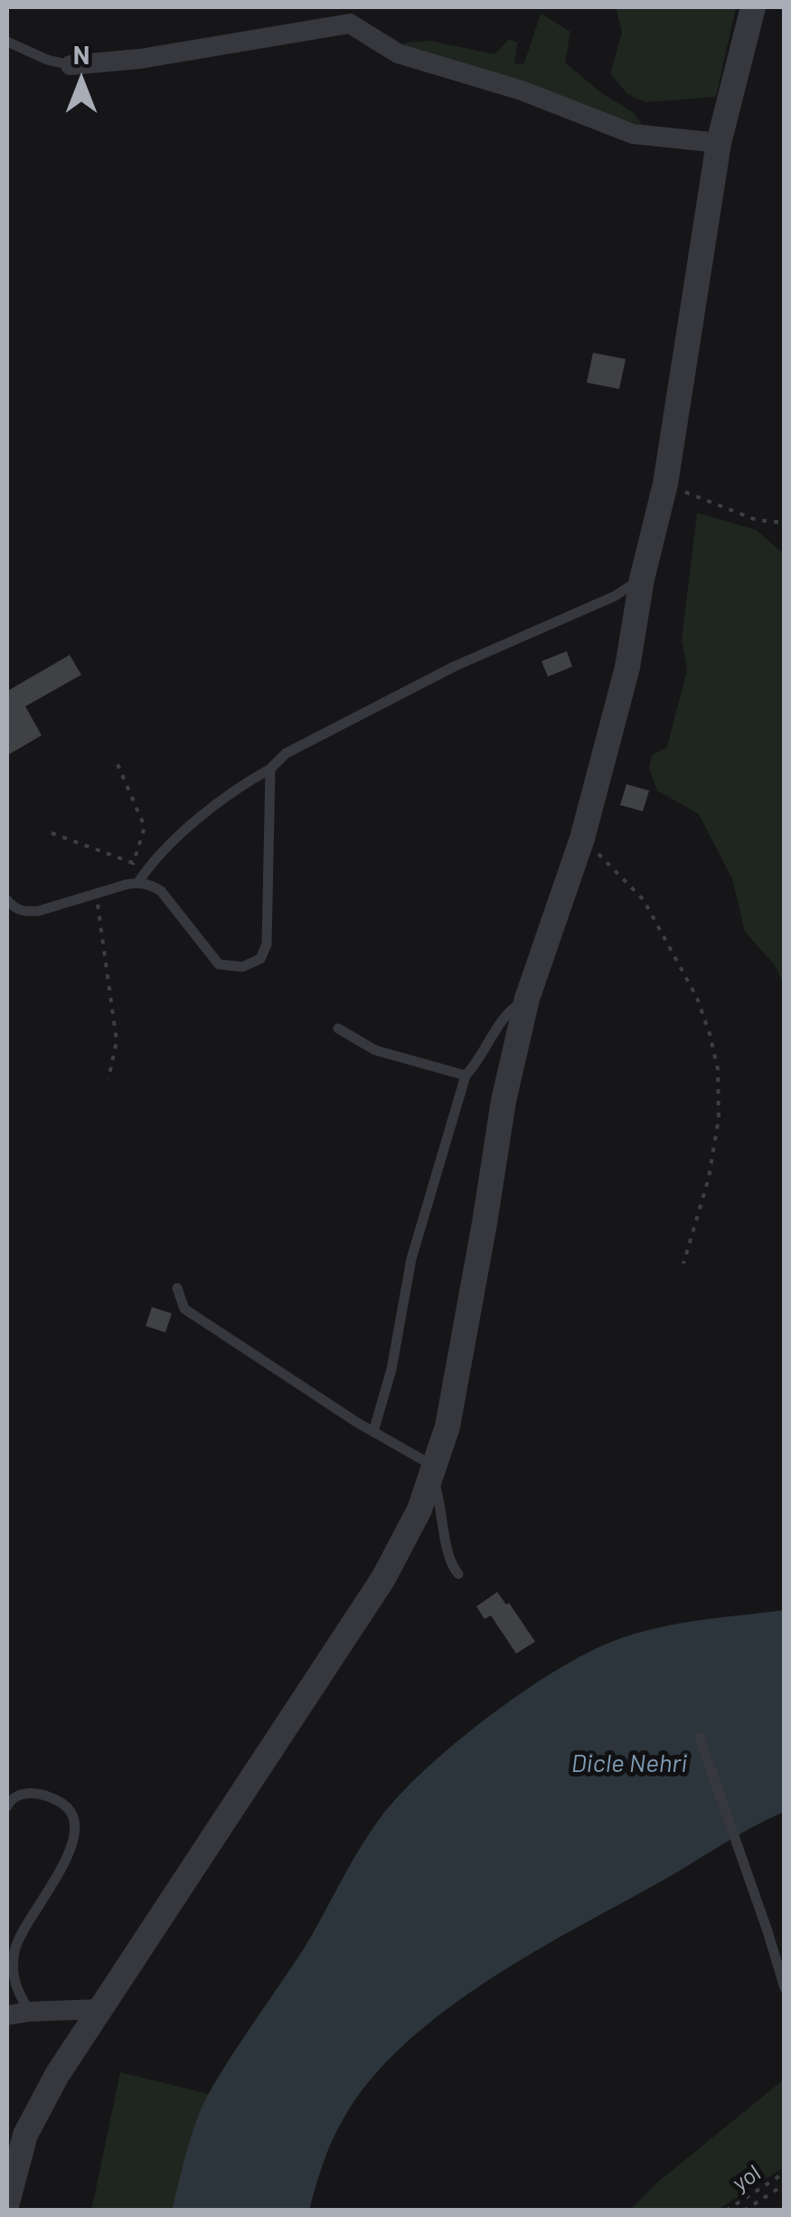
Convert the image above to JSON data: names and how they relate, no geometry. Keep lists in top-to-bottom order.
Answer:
{
  "streets": {
    "path": ["yol"]
  },
  "water": ["Dicle Nehri"],
  "north": "top"
}
